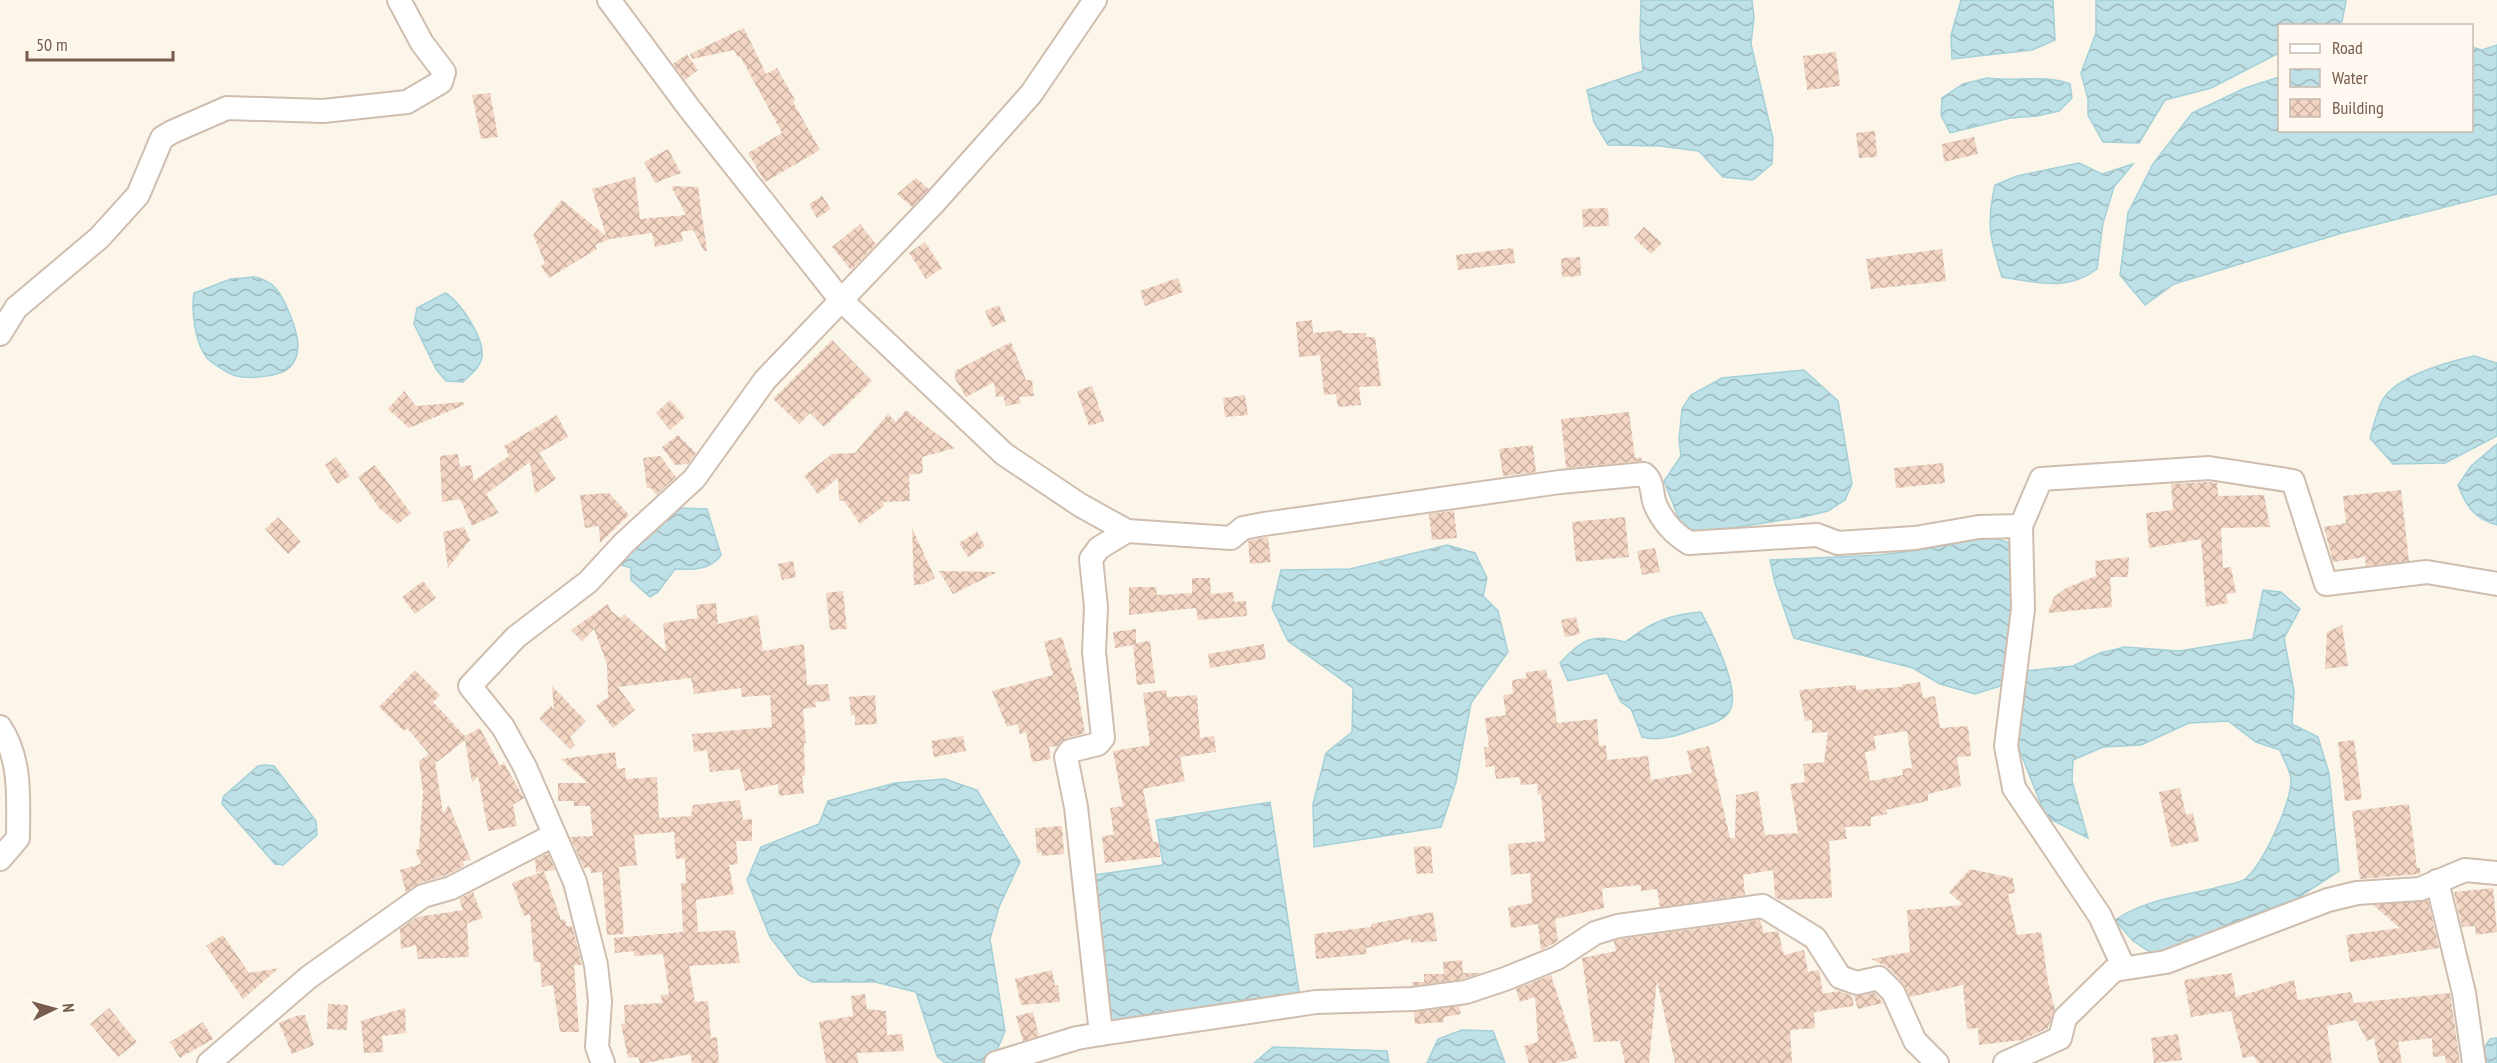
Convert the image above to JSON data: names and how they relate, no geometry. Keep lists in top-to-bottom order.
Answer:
{
  "legend": ["Road", "Water", "Building"],
  "scale_bar": "50 m",
  "north": "right"
}
